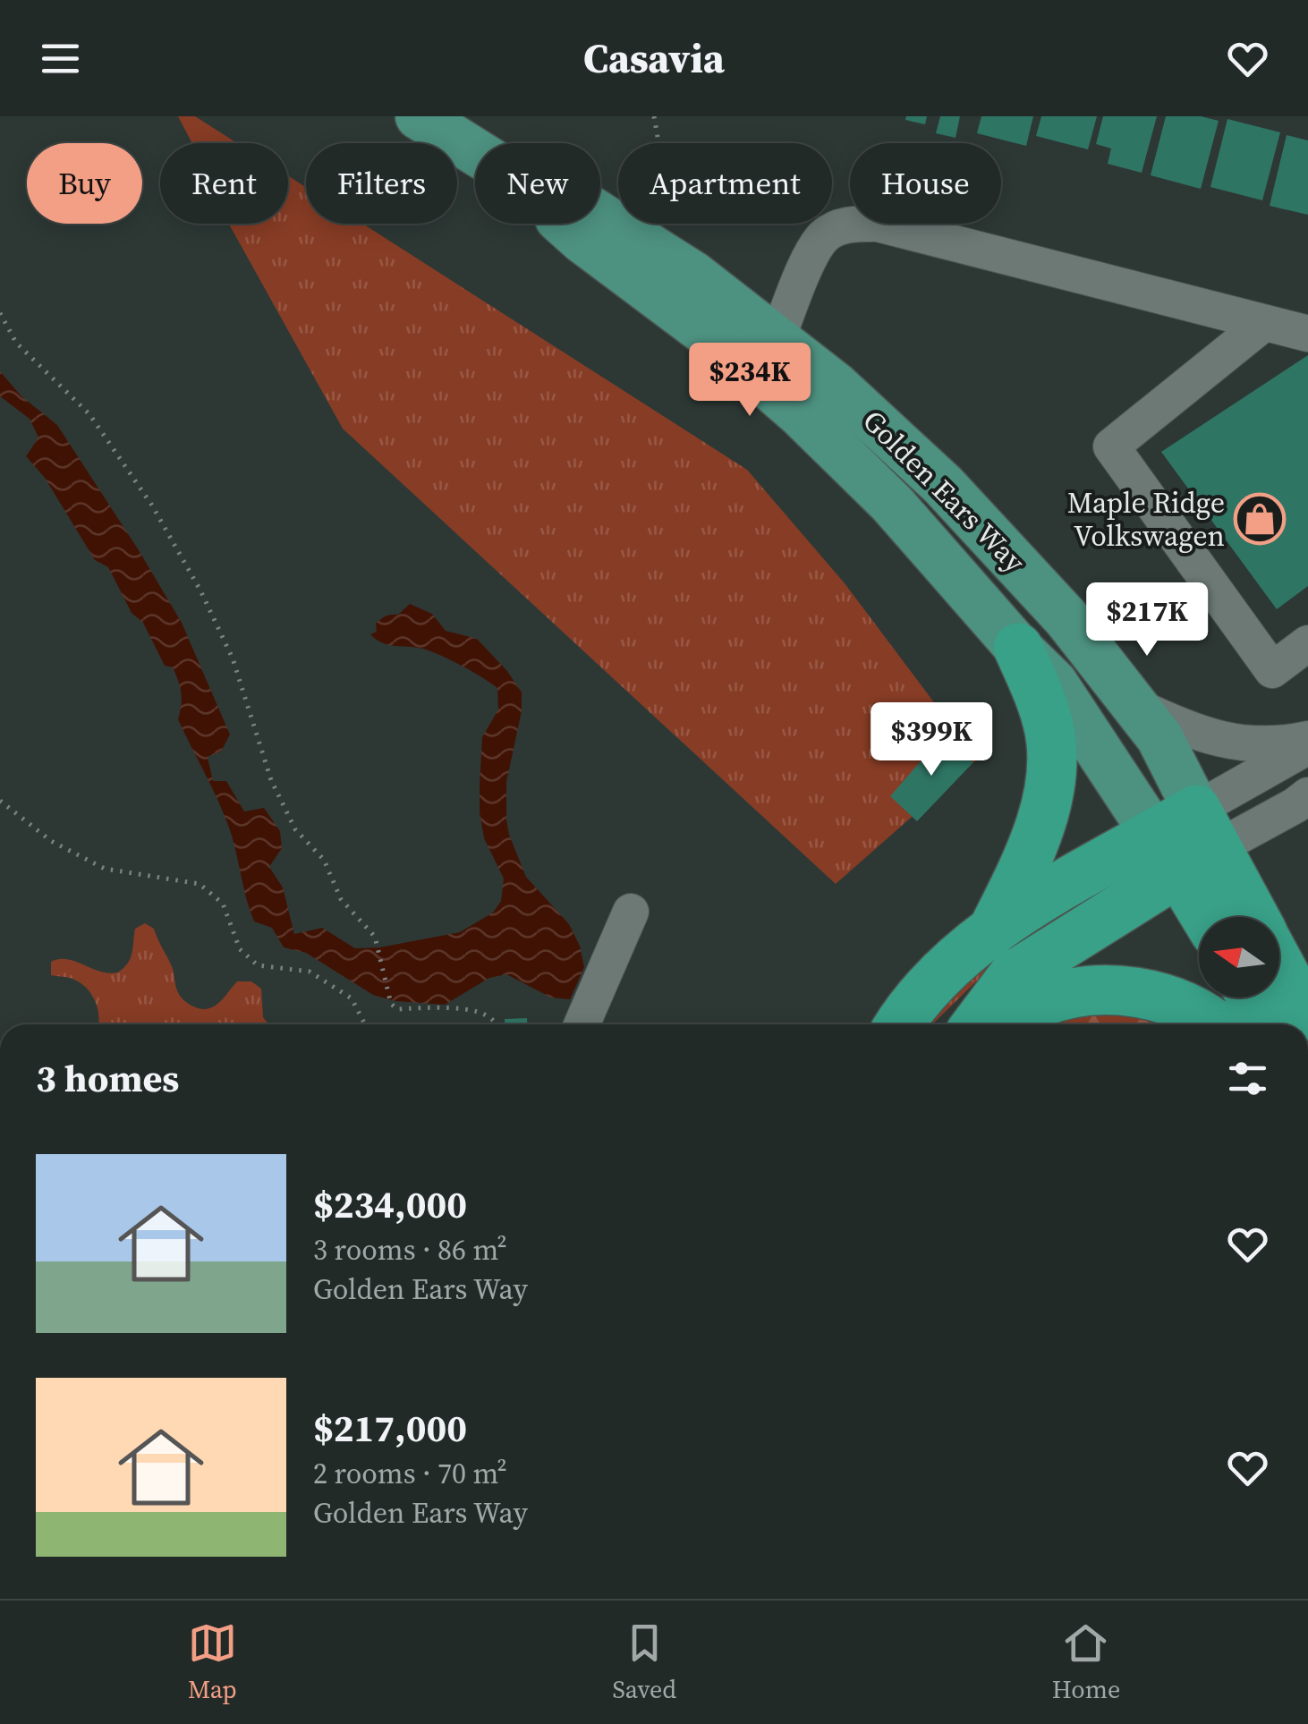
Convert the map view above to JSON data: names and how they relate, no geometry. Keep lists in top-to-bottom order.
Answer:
{
  "streets": {
    "highway": ["Golden Ears Way"]
  },
  "places": {
    "shop": ["Maple Ridge Volkswagen"]
  },
  "north": "left",
  "page": {
    "header": "Casavia",
    "chip": [
      "Buy",
      "Rent",
      "Filters",
      "New",
      "Apartment",
      "House"
    ],
    "price": ["$234K", "$217K", "$399K"],
    "heading": "3 homes",
    "list": [
      {
        "name": "$234,000",
        "note": "3 rooms · 86 m² · Golden Ears Way"
      },
      {
        "name": "$217,000",
        "note": "2 rooms · 70 m² · Golden Ears Way"
      }
    ],
    "tabs": ["Map", "Saved", "Home"]
  }
}
